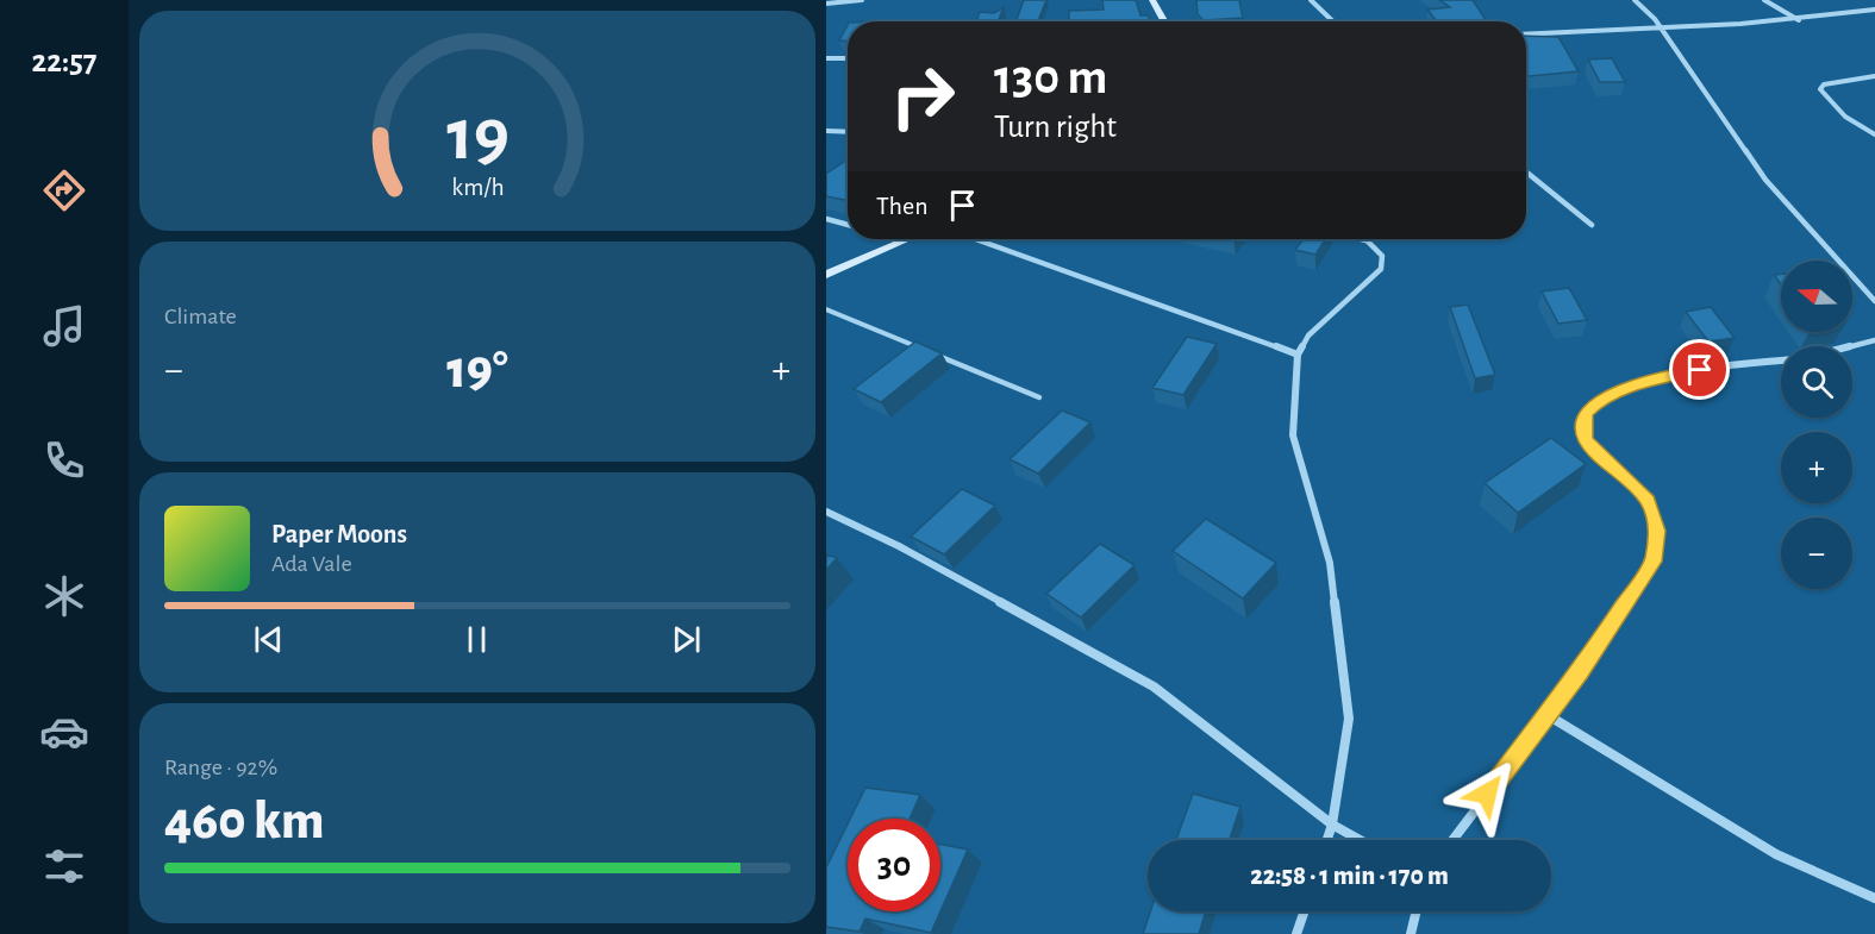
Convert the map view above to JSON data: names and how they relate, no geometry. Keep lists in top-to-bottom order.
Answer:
{
  "north": "left",
  "page": {
    "tabs": "22:57",
    "turn": ["130 m", "Turn right"],
    "then": "Then",
    "tile": [
      "Climate",
      ["Range · 92%", "460 km"]
    ],
    "map_buttons": ["+", "−"],
    "heat": ["−", "19°", "+"],
    "song": ["Paper Moons", "Ada Vale"],
    "limit": "30",
    "trip": "22:58 · 1 min · 170 m",
    "gauge": ["19", "km/h"]
  }
}
